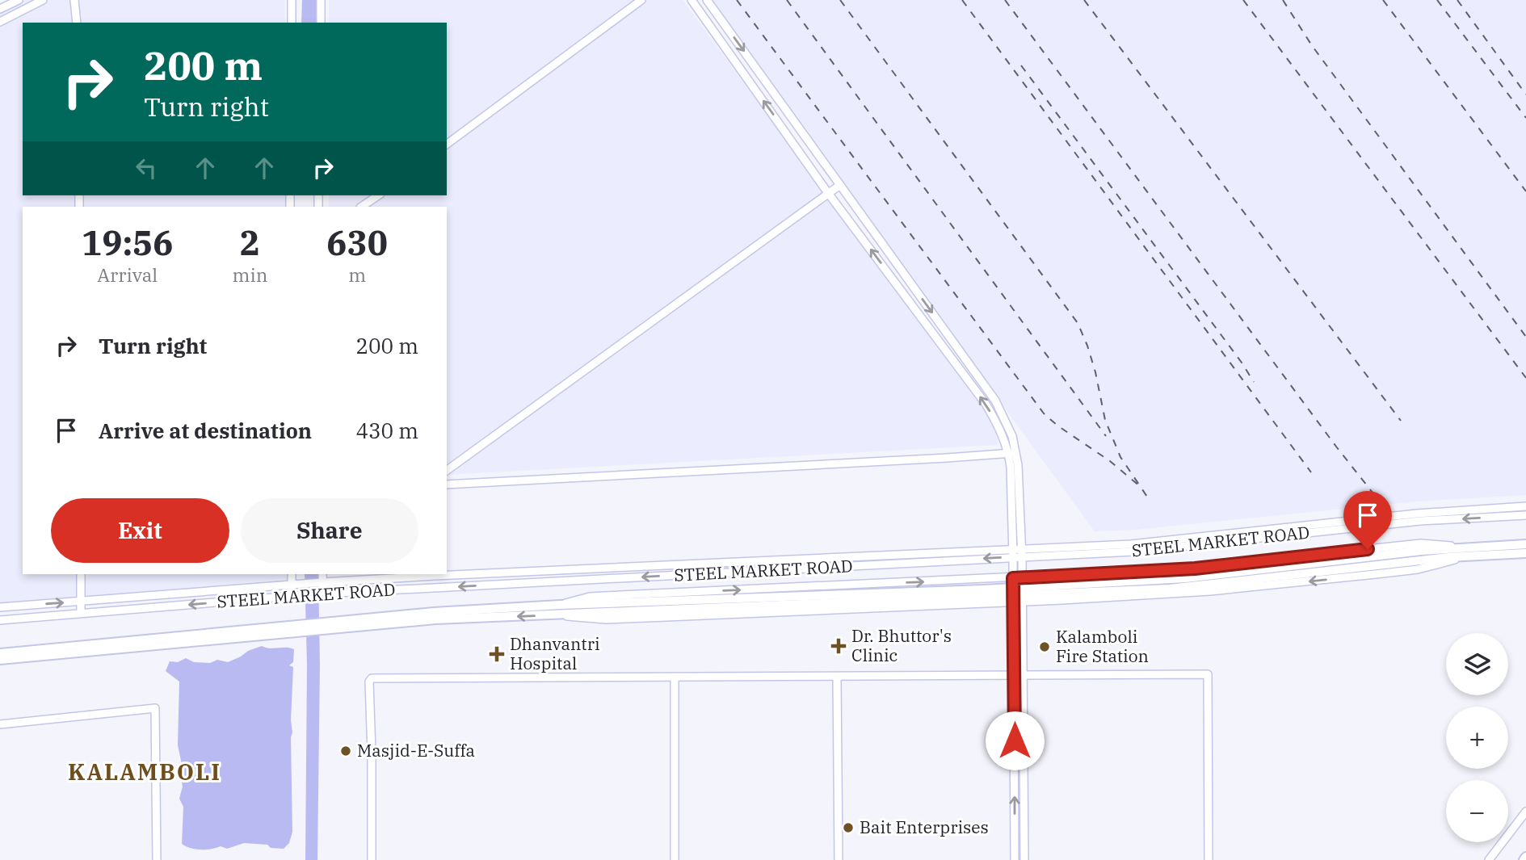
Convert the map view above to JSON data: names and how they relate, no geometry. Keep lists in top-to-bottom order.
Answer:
{
  "streets": {
    "street": ["STEEL MARKET ROAD"]
  },
  "districts": ["KALAMBOLI"],
  "places": {
    "health": ["Dr. Bhuttor's Clinic", "Dhanvantri Hospital"],
    "other": ["Kalamboli Fire Station", "Masjid-E-Suffa", "Bait Enterprises"]
  },
  "page": {
    "turn": ["200 m", "Turn right"],
    "eta": [
      "19:56",
      "Arrival",
      "2",
      "min",
      "630",
      "m"
    ],
    "list": [
      {
        "name": "Turn right",
        "value": "200 m"
      },
      {
        "name": "Arrive at destination",
        "value": "430 m"
      }
    ],
    "buttons": ["Exit", "Share"],
    "map_buttons": ["+", "−"]
  }
}
